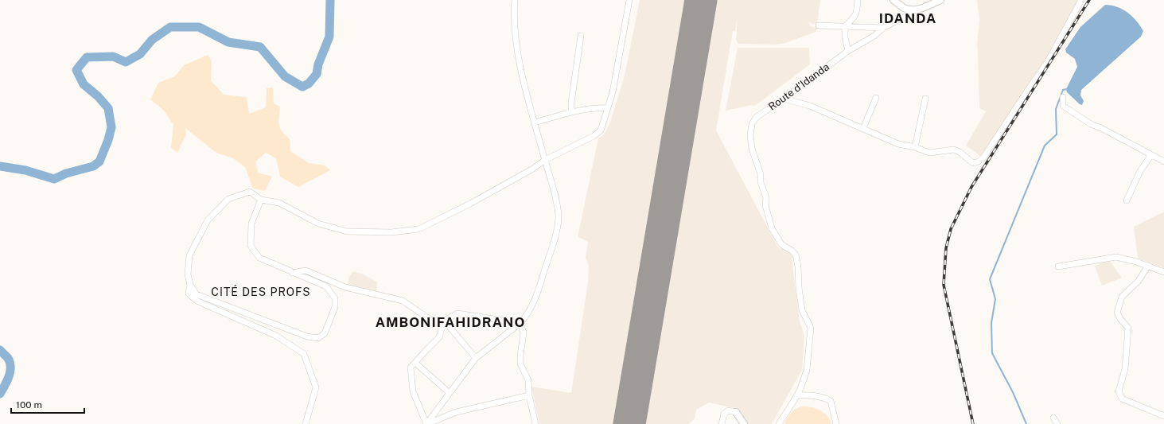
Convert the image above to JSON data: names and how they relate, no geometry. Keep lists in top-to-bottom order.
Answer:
{
  "streets": {
    "street": ["Route d'Idanda"]
  },
  "districts": ["IDANDA", "CITÉ DES PROFS", "AMBONIFAHIDRANO"],
  "scale_bar": "100 m"
}
